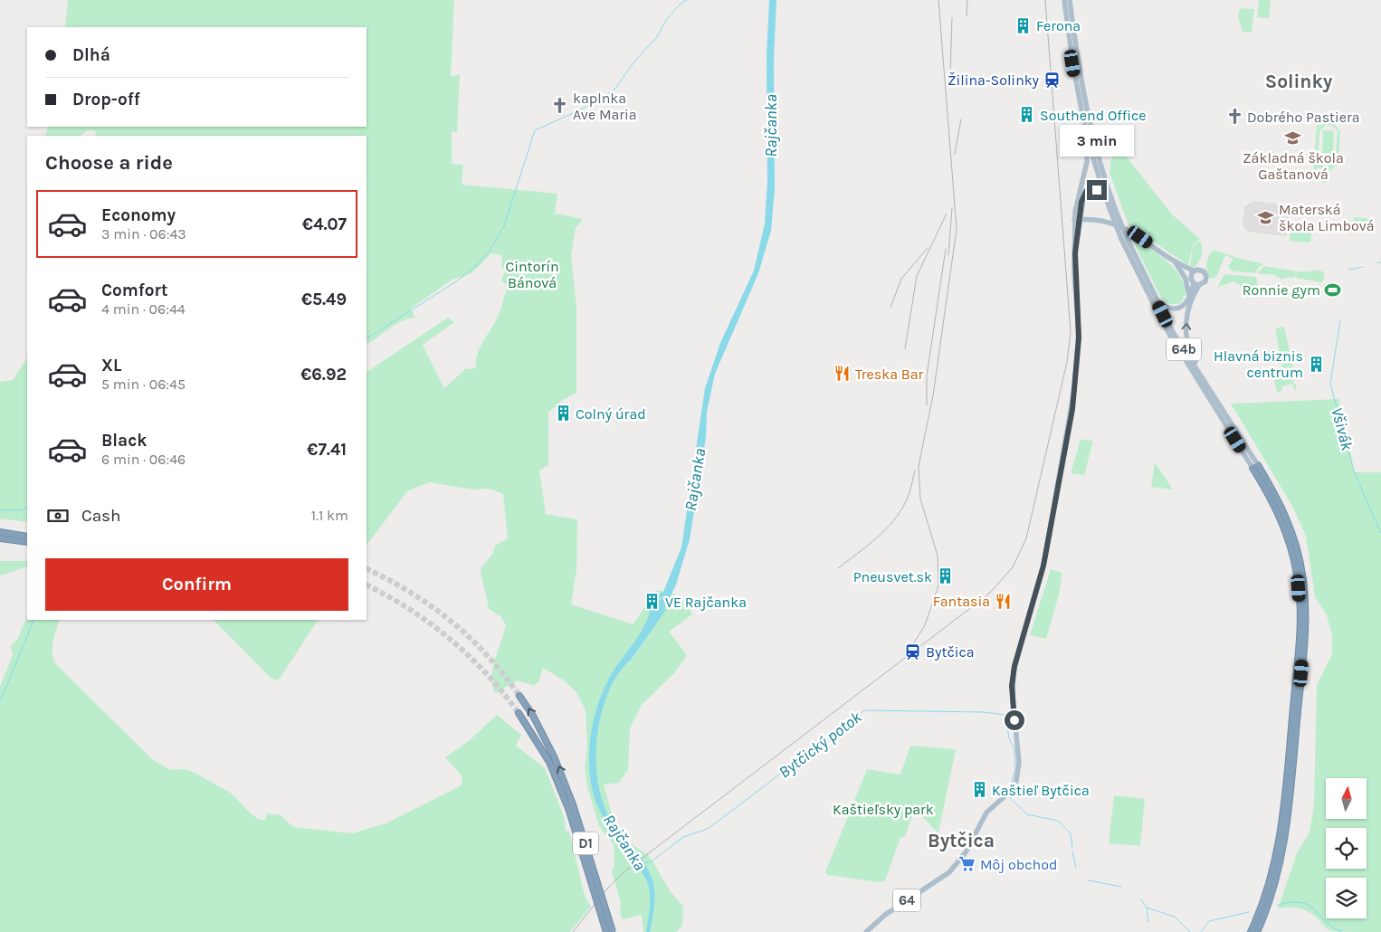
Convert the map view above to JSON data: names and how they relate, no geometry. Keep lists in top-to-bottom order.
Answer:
{
  "streets": {
    "highway": ["64b", "D1"],
    "main road": ["64"]
  },
  "districts": ["Solinky", "Bytčica"],
  "water": ["Rajčanka", "Všivák", "Bytčický potok"],
  "parks": ["Cintorín Bánová", "Kaštieľsky park"],
  "places": {
    "building": [
      "Ferona",
      "Southend Office",
      "Hlavná biznis centrum",
      "Colný úrad",
      "Pneusvet.sk",
      "VE Rajčanka",
      "Kaštieľ Bytčica"
    ],
    "station": ["Žilina-Solinky", "Bytčica"],
    "church": ["kaplnka Ave Maria", "Dobrého Pastiera"],
    "school or university": ["Základná škola Gaštanová", "Materská škola Limbová"],
    "sports": ["Ronnie gym"],
    "restaurant": ["Treska Bar", "Fantasia"],
    "supermarket": ["Môj obchod"]
  },
  "north": "top",
  "page": {
    "banner": ["Dlhá", "Drop-off"],
    "bubble": "3 min",
    "heading": "Choose a ride",
    "list": [
      {
        "name": "Economy",
        "note": "3 min · 06:43",
        "value": "€4.07"
      },
      {
        "name": "Comfort",
        "note": "4 min · 06:44",
        "value": "€5.49"
      },
      {
        "name": "XL",
        "note": "5 min · 06:45",
        "value": "€6.92"
      },
      {
        "name": "Black",
        "note": "6 min · 06:46",
        "value": "€7.41"
      }
    ],
    "pay": ["Cash", "1.1 km"],
    "buttons": "Confirm"
  }
}
